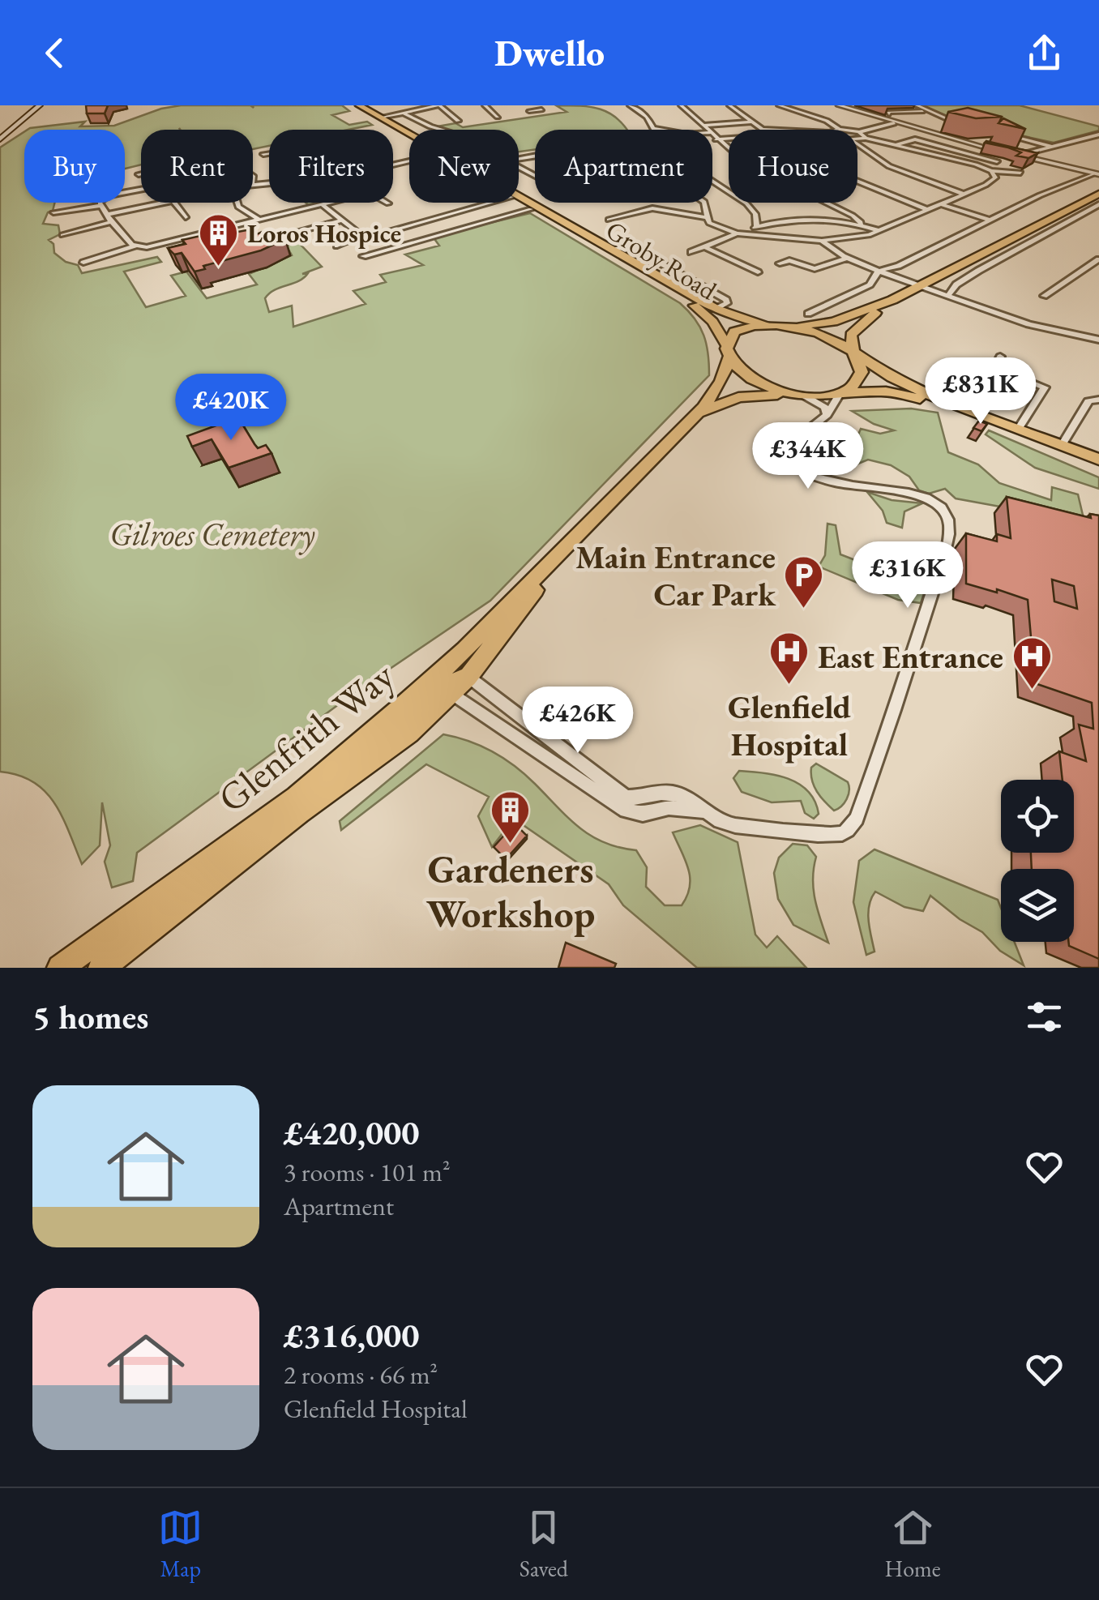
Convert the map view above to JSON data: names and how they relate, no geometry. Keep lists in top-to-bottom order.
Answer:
{
  "streets": {
    "main road": ["Groby Road", "Glenfrith Way"]
  },
  "crossings": [
    ["Groby Road", "Glenfrith Way"]
  ],
  "parks": ["Gilroes Cemetery"],
  "places": {
    "building": ["Loros Hospice", "Gardeners Workshop"],
    "parking": ["Main Entrance Car Park"],
    "hospital": ["Glenfield Hospital", "East Entrance"]
  },
  "page": {
    "header": "Dwello",
    "chip": [
      "Buy",
      "Rent",
      "Filters",
      "New",
      "Apartment",
      "House"
    ],
    "price": [
      "£831K",
      "£420K",
      "£344K",
      "£316K",
      "£426K"
    ],
    "heading": "5 homes",
    "list": [
      {
        "name": "£420,000",
        "note": "3 rooms · 101 m² · Apartment"
      },
      {
        "name": "£316,000",
        "note": "2 rooms · 66 m² · Glenfield Hospital"
      }
    ],
    "tabs": ["Map", "Saved", "Home"]
  }
}
